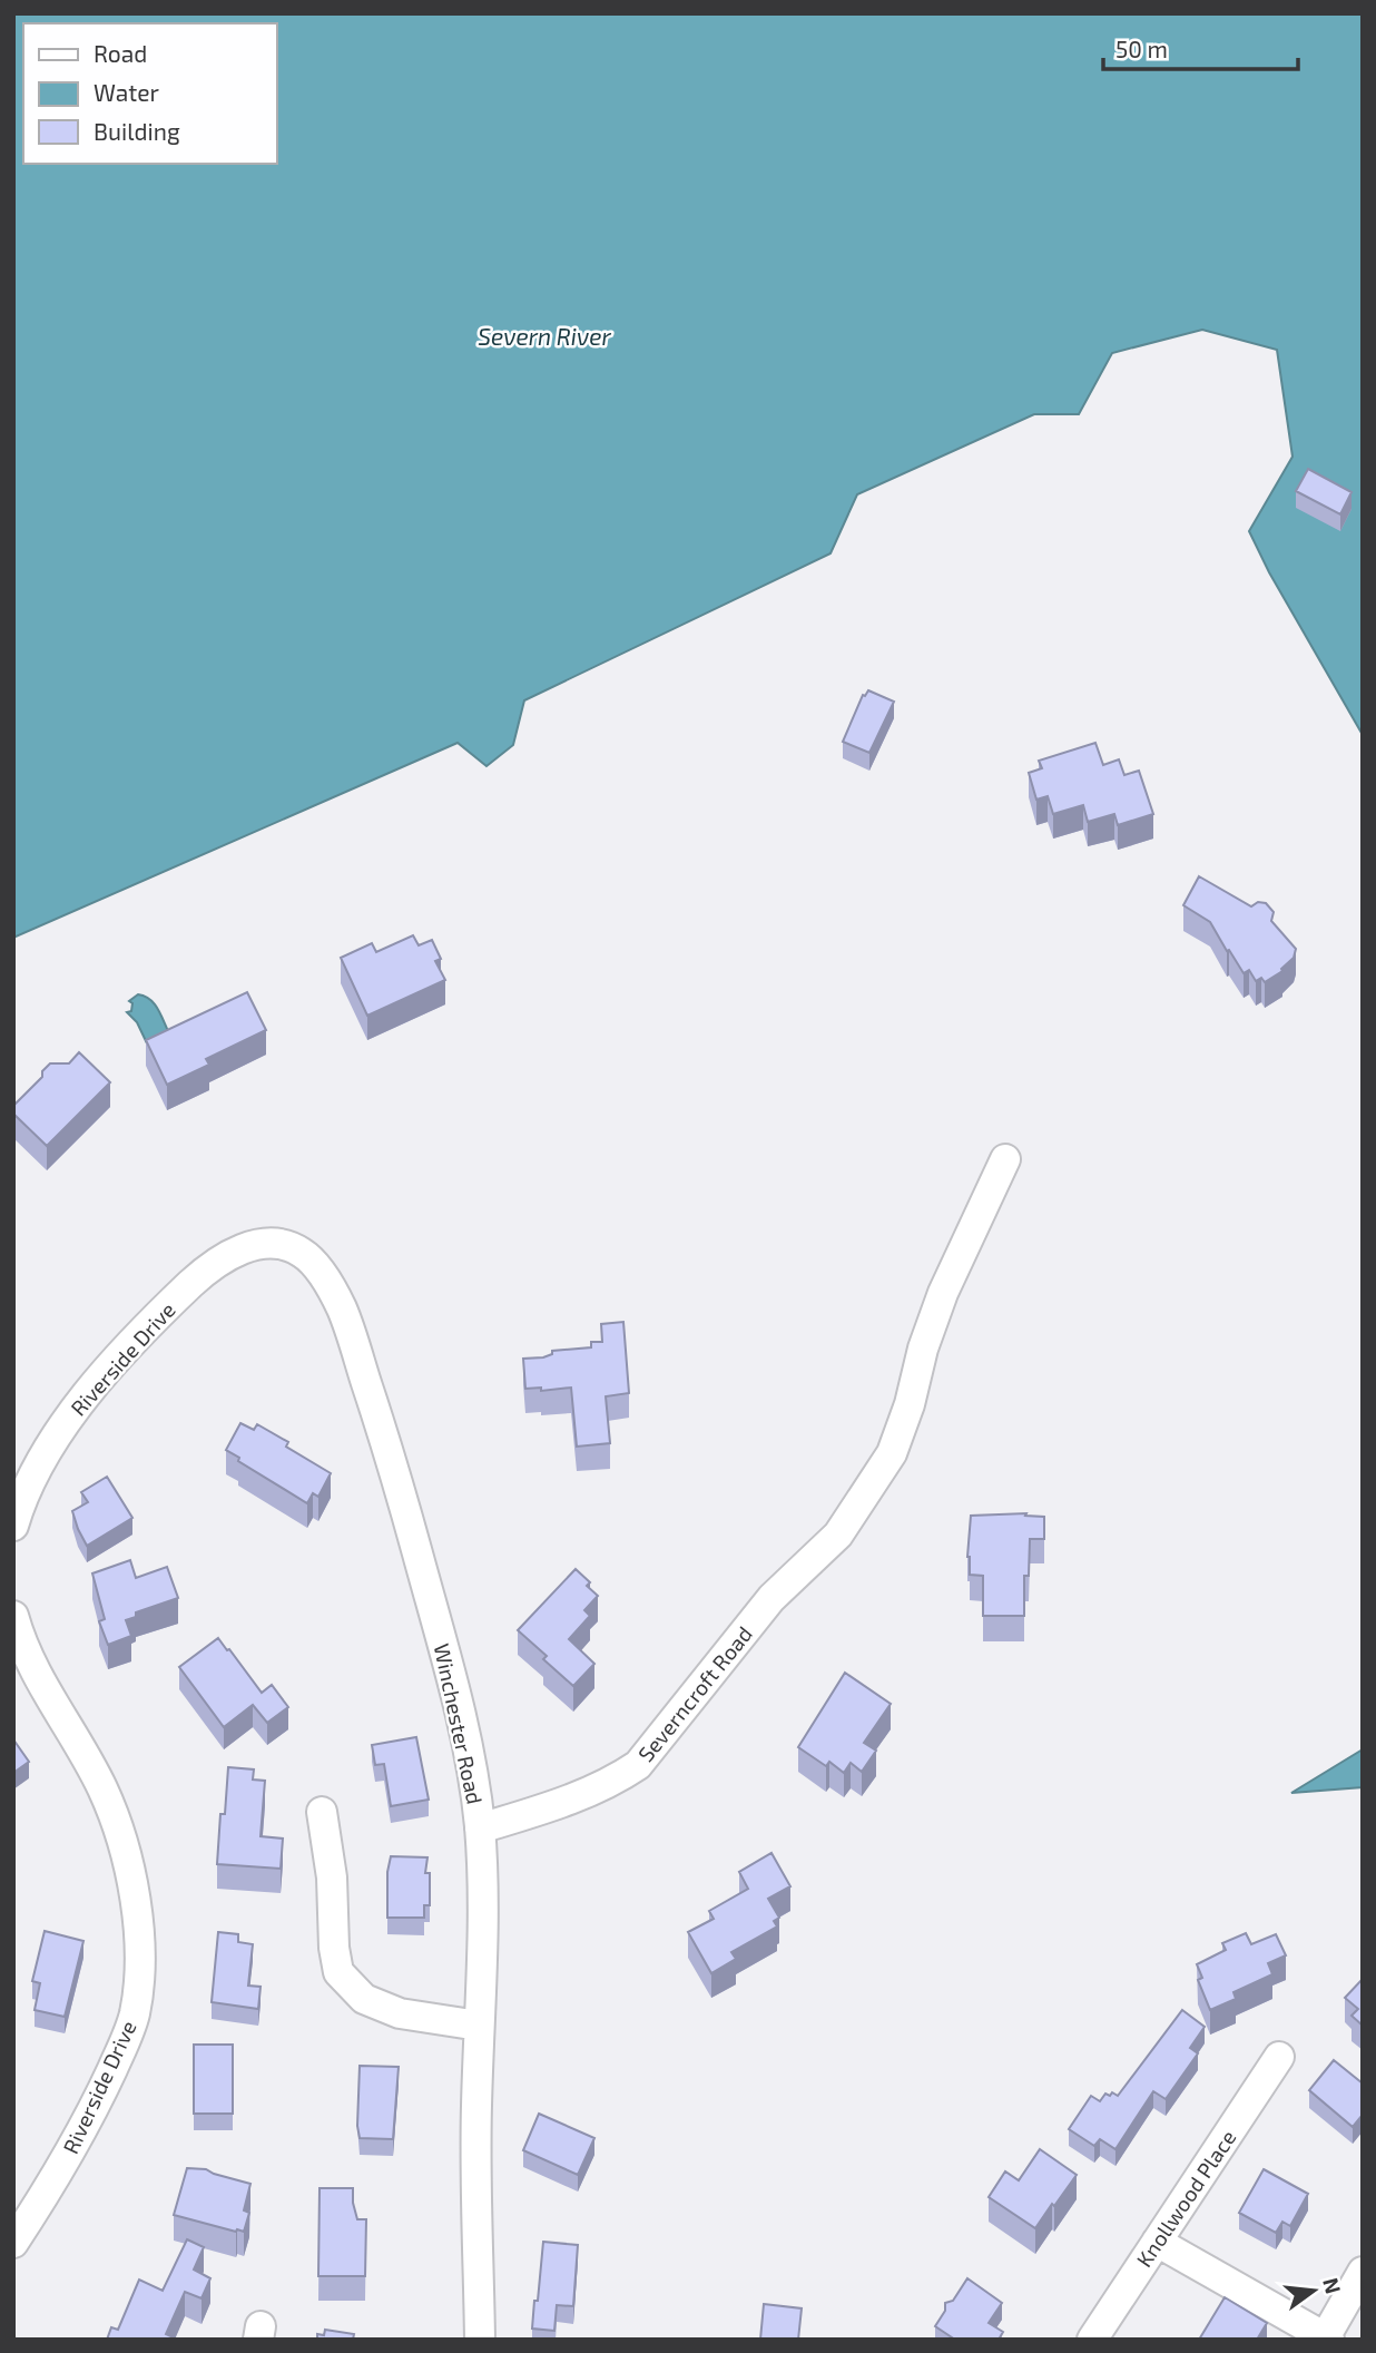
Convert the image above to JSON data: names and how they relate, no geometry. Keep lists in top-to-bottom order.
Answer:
{
  "streets": {
    "street": [
      "Riverside Drive",
      "Severncroft Road",
      "Winchester Road",
      "Knollwood Place"
    ]
  },
  "crossings": [
    ["Riverside Drive", "Winchester Road"],
    ["Severncroft Road", "Winchester Road"]
  ],
  "water": ["Severn River"],
  "legend": ["Road", "Water", "Building"],
  "scale_bar": "50 m",
  "north": "right"
}
